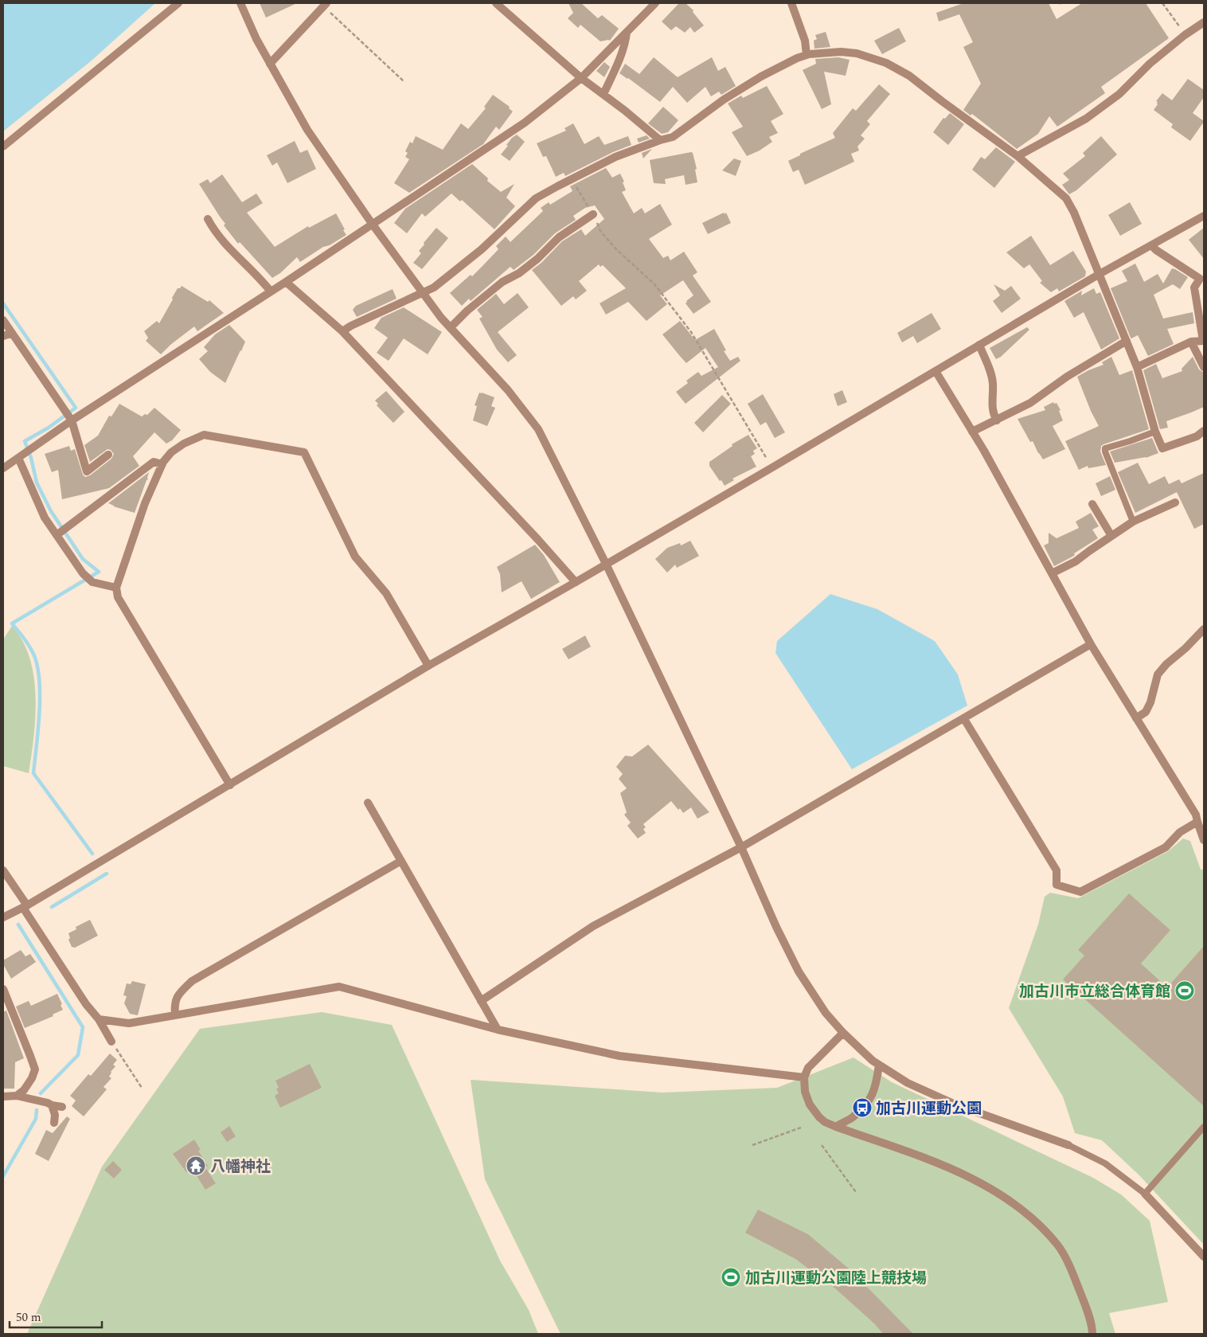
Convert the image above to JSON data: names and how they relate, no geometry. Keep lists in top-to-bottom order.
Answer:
{
  "places": {
    "sports": ["加古川市立総合体育館", "加古川運動公園陸上競技場"],
    "bus stop": ["加古川運動公園"],
    "temple": ["八幡神社"]
  },
  "scale_bar": "50 m"
}
